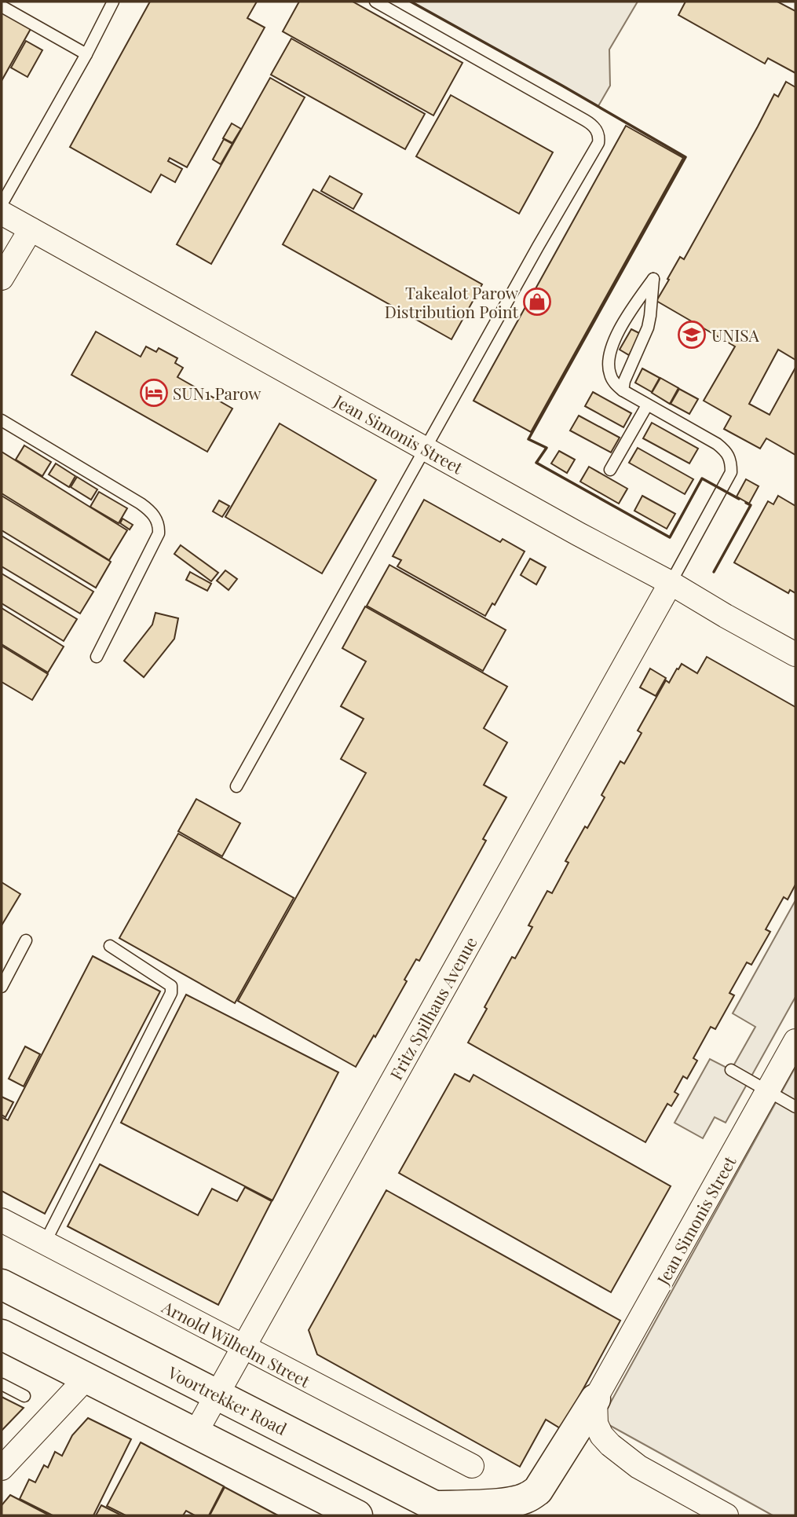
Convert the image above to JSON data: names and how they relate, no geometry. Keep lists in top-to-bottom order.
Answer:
{
  "streets": {
    "main road": ["Voortrekker Road"],
    "street": ["Jean Simonis Street", "Fritz Spilhaus Avenue", "Arnold Wilhelm Street"]
  },
  "crossings": [
    ["Jean Simonis Street", "Fritz Spilhaus Avenue"],
    ["Fritz Spilhaus Avenue", "Arnold Wilhelm Street"],
    ["Fritz Spilhaus Avenue", "Voortrekker Road"]
  ],
  "places": {
    "shop": ["Takealot Parow Distribution Point"],
    "school or university": ["UNISA"],
    "hotel": ["SUN1 Parow"]
  }
}
